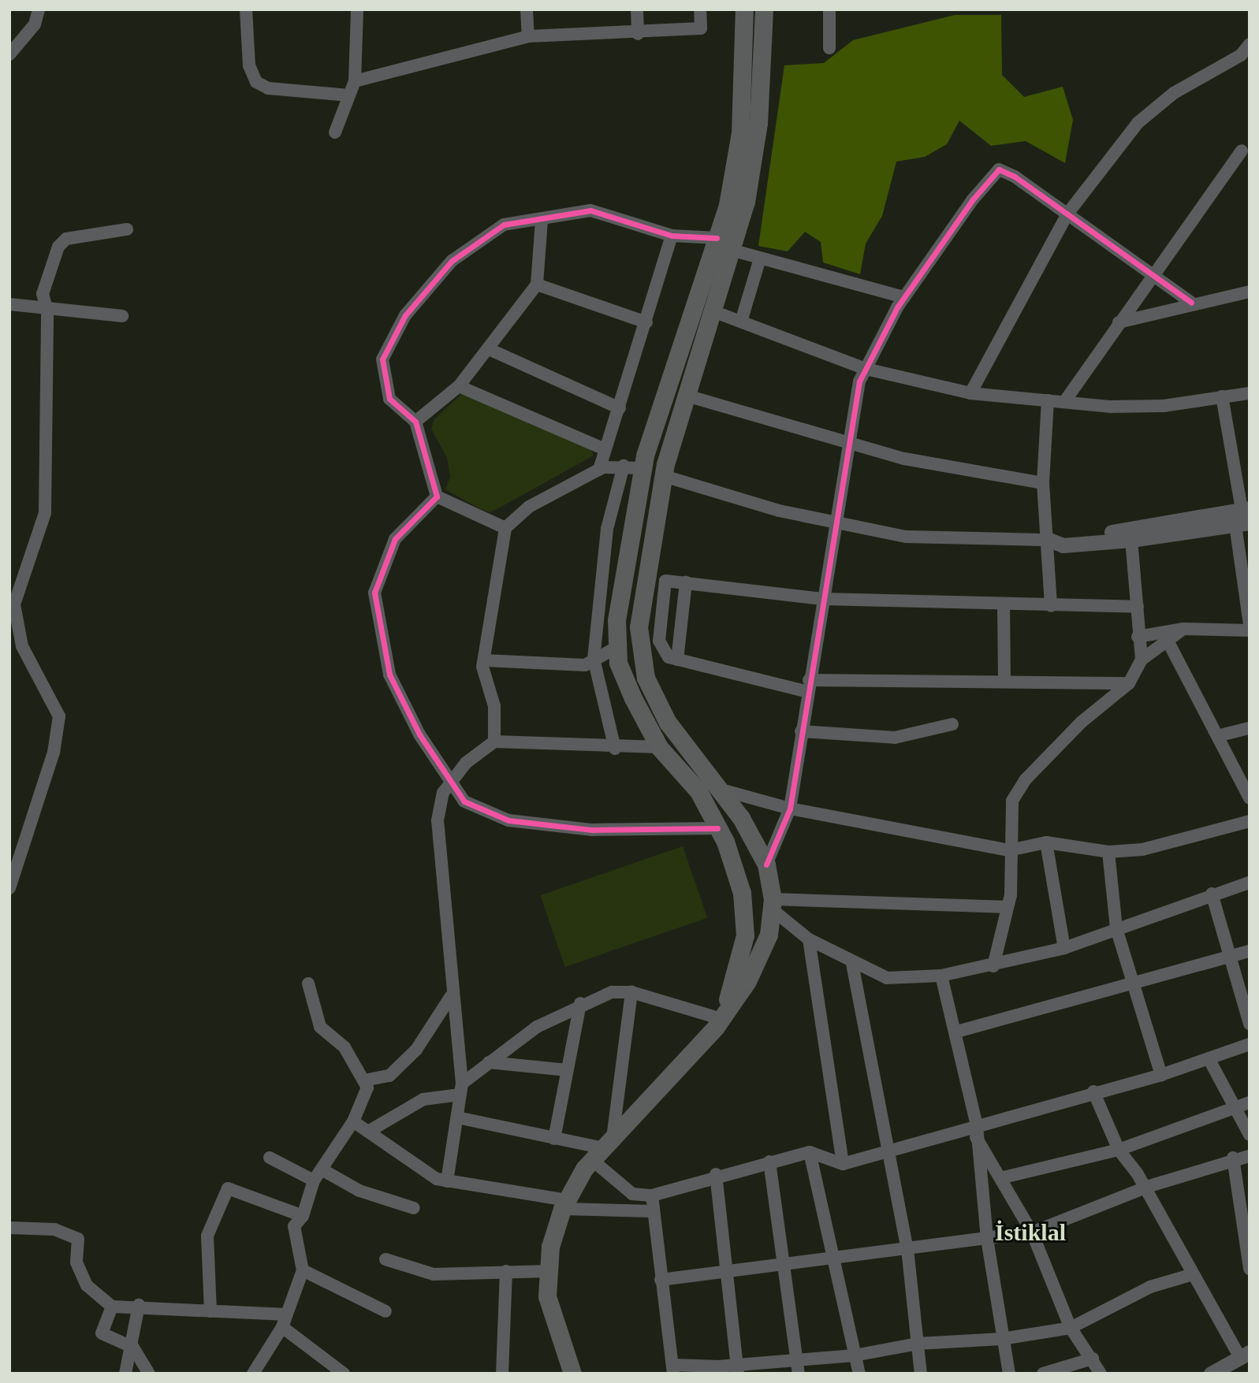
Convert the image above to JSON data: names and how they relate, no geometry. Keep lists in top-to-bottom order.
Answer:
{
  "districts": ["İstiklal"]
}
